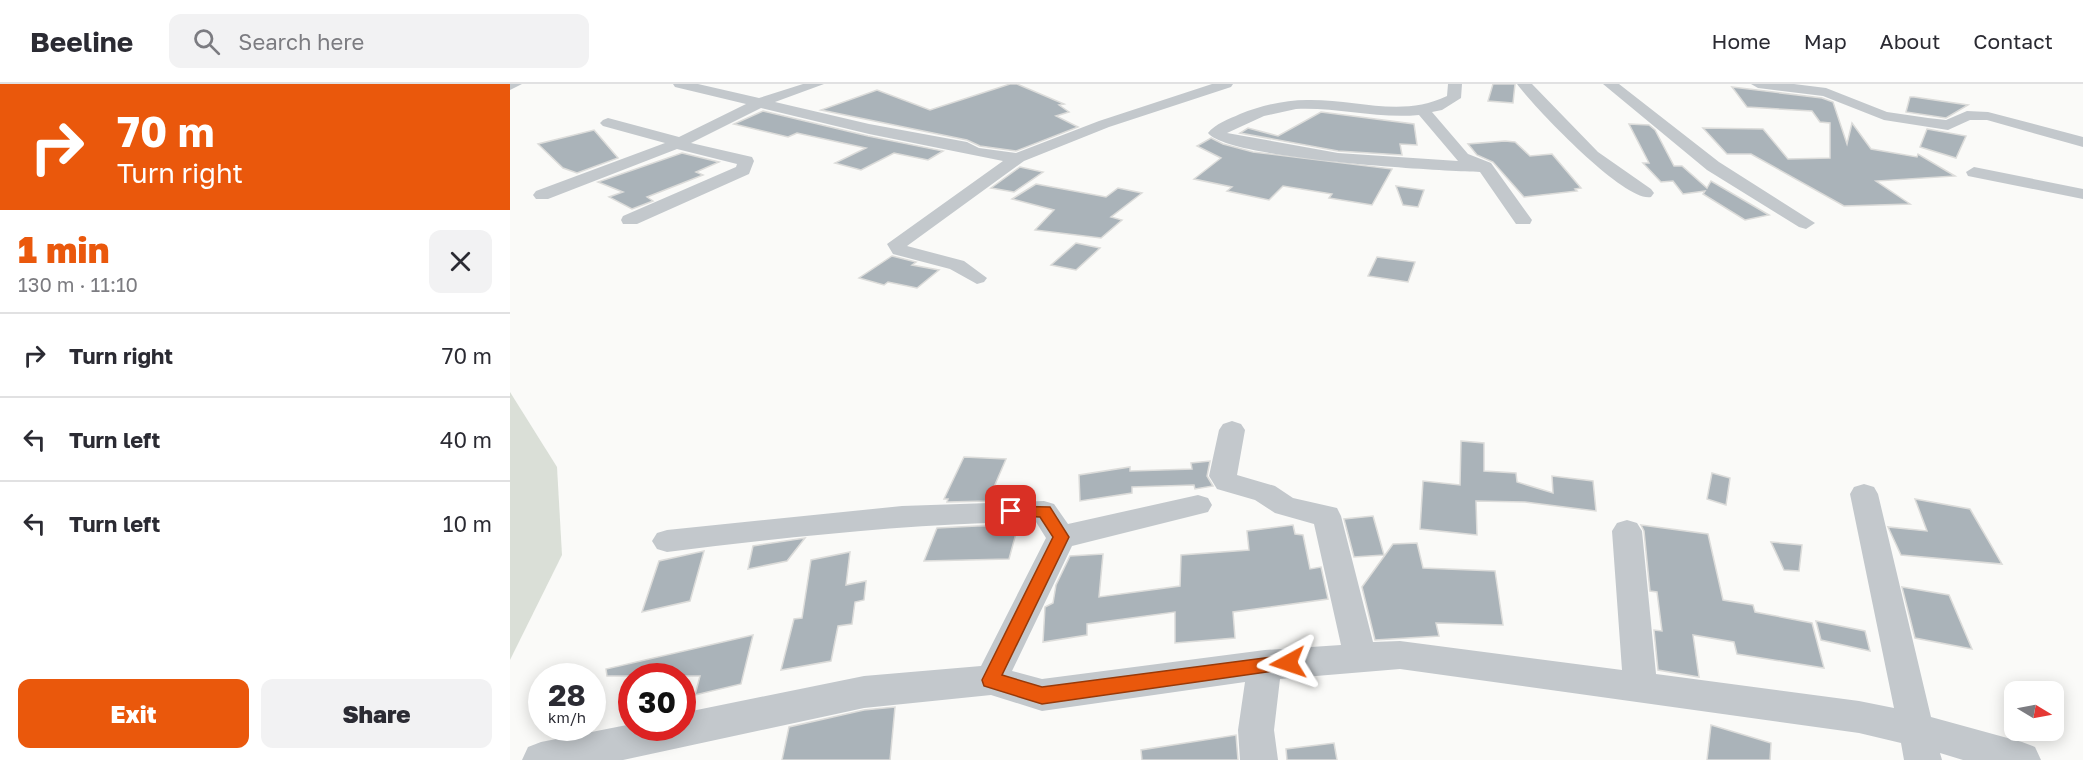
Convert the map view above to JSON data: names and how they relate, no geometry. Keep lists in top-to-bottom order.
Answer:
{
  "north": "right",
  "page": {
    "header": "Beeline",
    "search": "Search here",
    "nav": [
      "Home",
      "Map",
      "About",
      "Contact"
    ],
    "turn": ["70 m", "Turn right"],
    "heading": ["1 min", "130 m · 11:10"],
    "list": [
      {
        "name": "Turn right",
        "value": "70 m"
      },
      {
        "name": "Turn left",
        "value": "40 m"
      },
      {
        "name": "Turn left",
        "value": "10 m"
      }
    ],
    "speed": "28 km/h",
    "limit": "30",
    "buttons": ["Exit", "Share"]
  }
}
